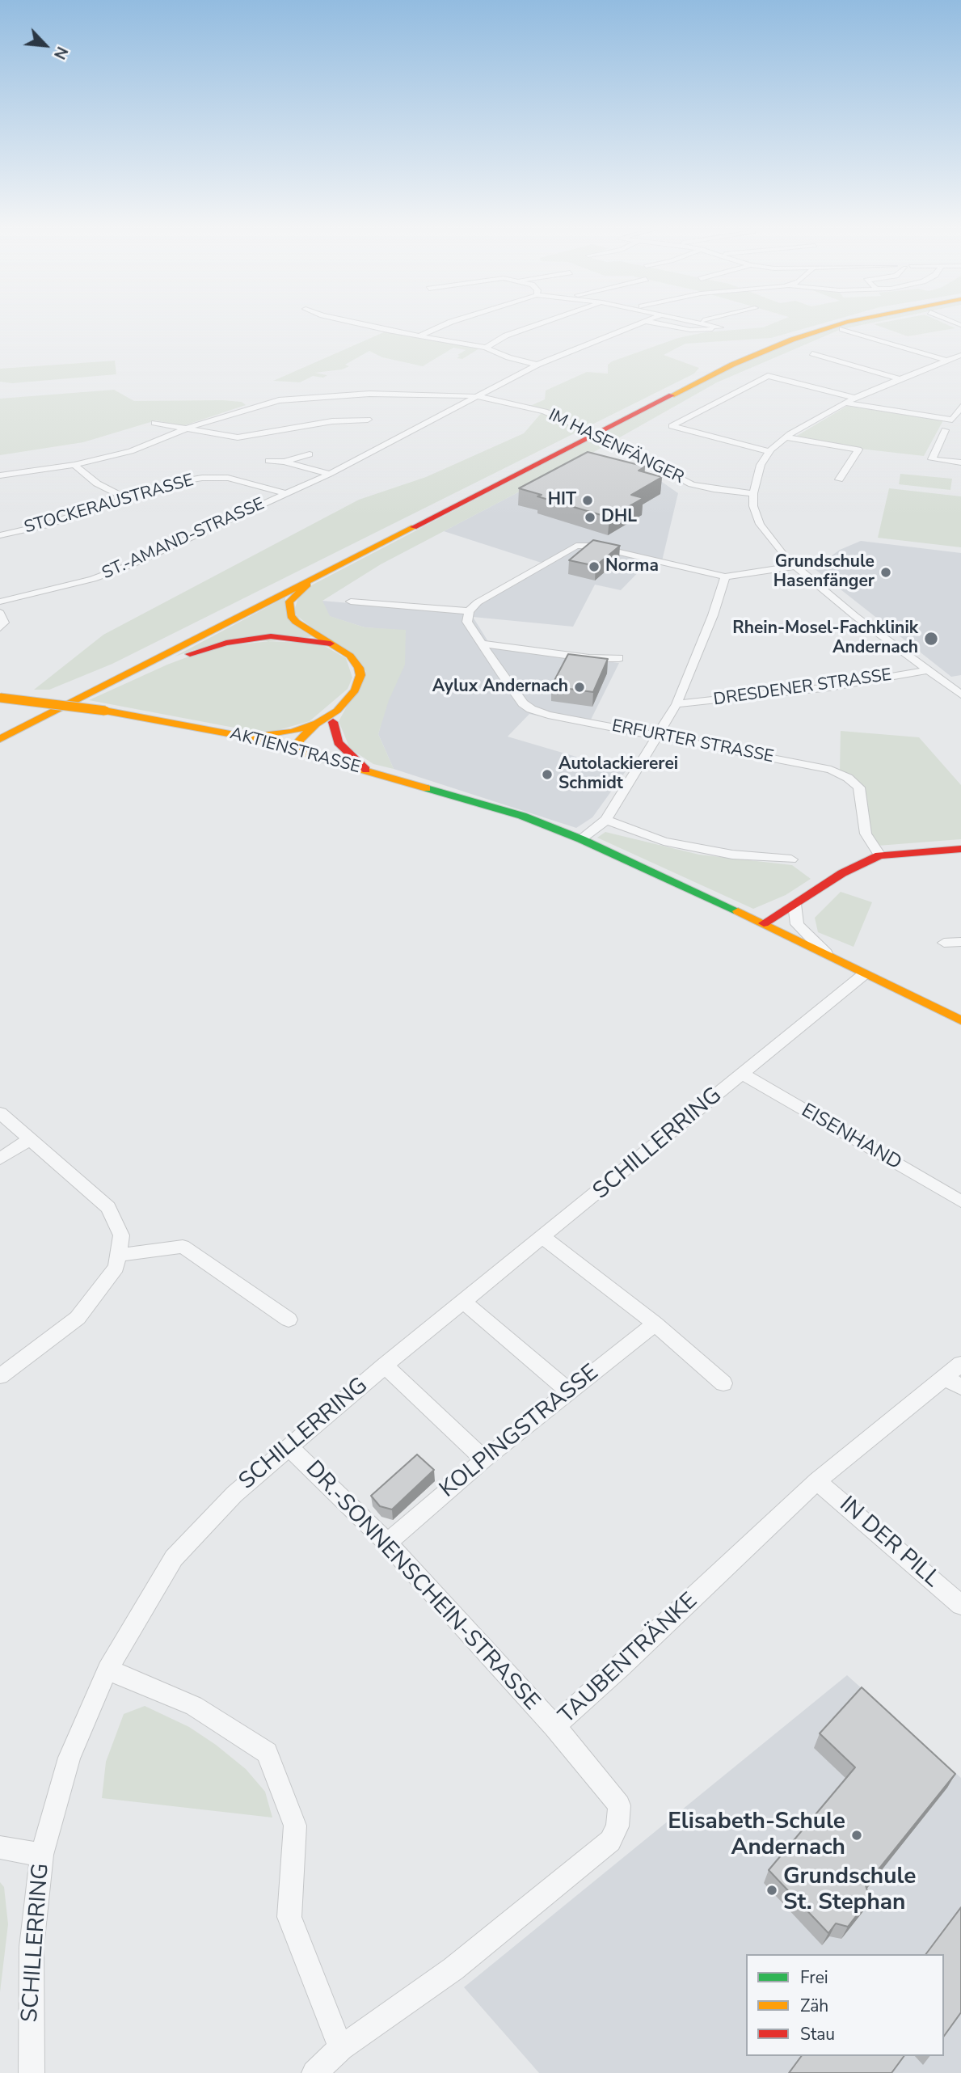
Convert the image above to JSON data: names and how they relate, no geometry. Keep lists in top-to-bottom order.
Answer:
{
  "streets": {
    "main road": ["AKTIENSTRASSE"],
    "street": [
      "IM HASENFÄNGER",
      "STOCKERAUSTRASSE",
      "ST.-AMAND-STRASSE",
      "DRESDENER STRASSE",
      "ERFURTER STRASSE",
      "EISENHAND",
      "SCHILLERRING",
      "KOLPINGSTRASSE",
      "IN DER PILL",
      "DR.-SONNENSCHEIN-STRASSE",
      "TAUBENTRÄNKE"
    ]
  },
  "crossings": [
    ["IM HASENFÄNGER", "ST.-AMAND-STRASSE"],
    ["STOCKERAUSTRASSE", "ST.-AMAND-STRASSE"],
    ["AKTIENSTRASSE", "SCHILLERRING"],
    ["EISENHAND", "SCHILLERRING"],
    ["SCHILLERRING", "DR.-SONNENSCHEIN-STRASSE"],
    ["KOLPINGSTRASSE", "DR.-SONNENSCHEIN-STRASSE"],
    ["IN DER PILL", "TAUBENTRÄNKE"],
    ["DR.-SONNENSCHEIN-STRASSE", "TAUBENTRÄNKE"]
  ],
  "places": [
    "HIT",
    "DHL",
    "Norma",
    "Grundschule Hasenfänger",
    "Rhein-Mosel-Fachklinik Andernach",
    "Aylux Andernach",
    "Autolackiererei Schmidt",
    "Elisabeth-Schule Andernach",
    "Grundschule St. Stephan"
  ],
  "legend": ["Frei", "Zäh", "Stau"],
  "north": "bottom right"
}
